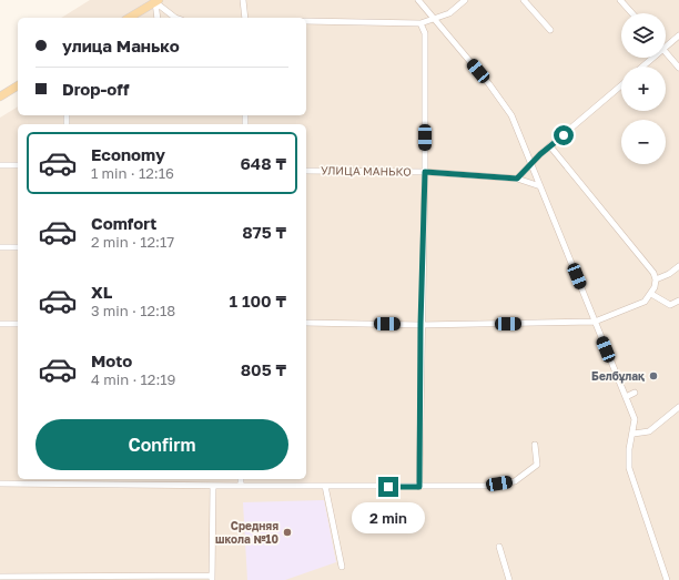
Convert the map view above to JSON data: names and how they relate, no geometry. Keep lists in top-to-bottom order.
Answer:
{
  "streets": {
    "street": ["УЛИЦА МАНЬКО"]
  },
  "places": ["Белбұлақ", "Средняя школа №10"],
  "page": {
    "map_buttons": ["+", "−"],
    "banner": ["улица Манько", "Drop-off"],
    "list": [
      {
        "name": "Economy",
        "note": "1 min · 12:16",
        "value": "648 ₸"
      },
      {
        "name": "Comfort",
        "note": "2 min · 12:17",
        "value": "875 ₸"
      },
      {
        "name": "XL",
        "note": "3 min · 12:18",
        "value": "1 100 ₸"
      },
      {
        "name": "Moto",
        "note": "4 min · 12:19",
        "value": "805 ₸"
      }
    ],
    "buttons": "Confirm",
    "bubble": "2 min"
  }
}
